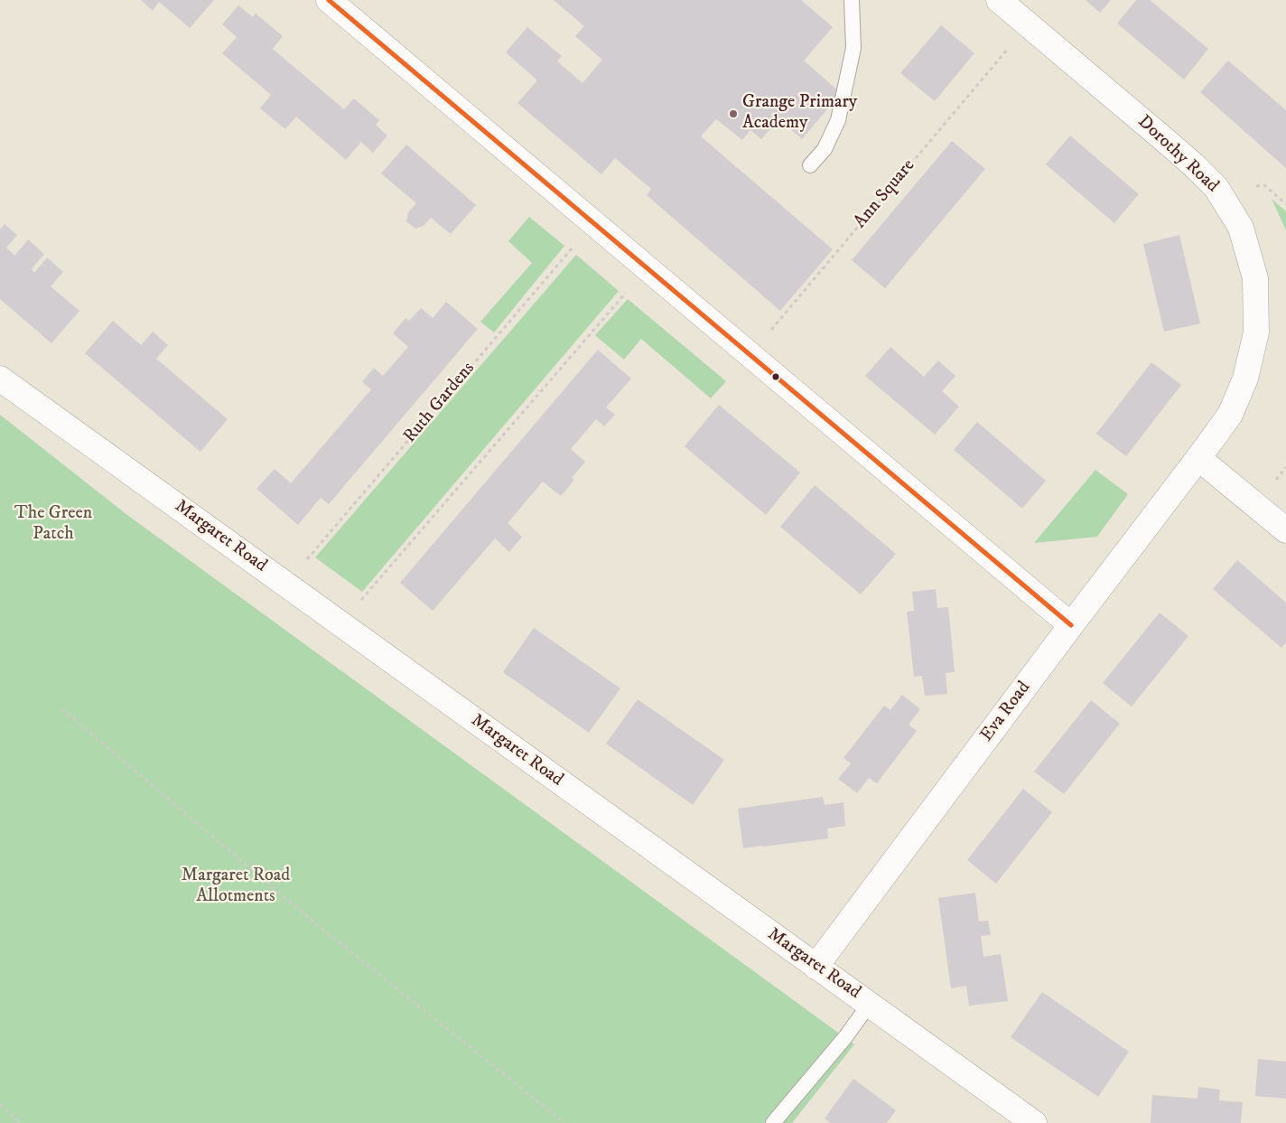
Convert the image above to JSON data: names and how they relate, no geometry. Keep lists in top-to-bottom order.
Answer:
{
  "streets": {
    "street": ["Dorothy Road", "Margaret Road", "Eva Road"],
    "path": ["Ann Square", "Ruth Gardens"]
  },
  "crossings": [
    ["Dorothy Road", "Eva Road"],
    ["Margaret Road", "Eva Road"]
  ],
  "parks": ["The Green Patch", "Margaret Road Allotments"],
  "places": ["Grange Primary Academy"]
}
